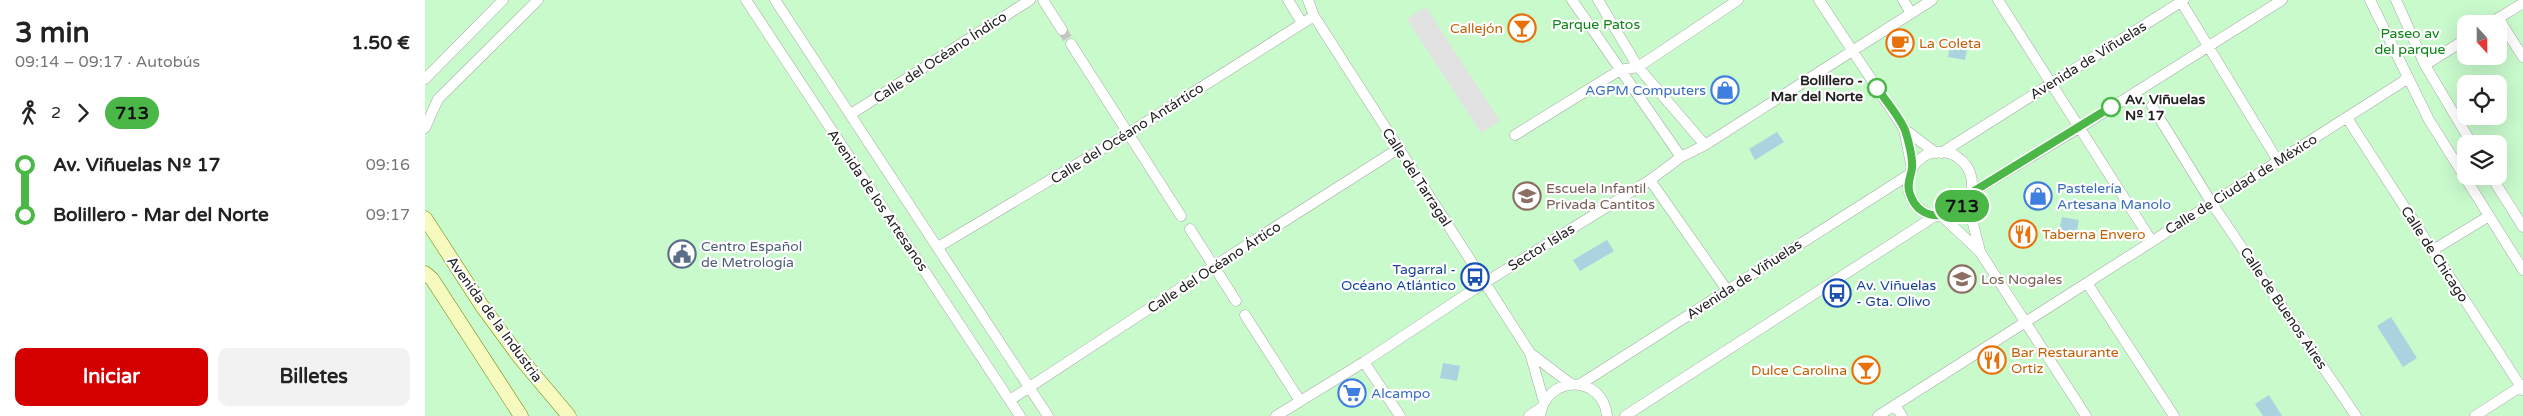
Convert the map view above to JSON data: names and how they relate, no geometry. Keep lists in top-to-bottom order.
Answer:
{
  "streets": {
    "street": [
      "Calle del Océano Índico",
      "Avenida de Viñuelas",
      "Calle del Océano Antártico",
      "Calle del Tarragal",
      "Calle de Ciudad de México",
      "Avenida de los Artesanos",
      "Sector Islas",
      "Calle de Chicago",
      "Calle del Océano Ártico",
      "Calle de Buenos Aires",
      "Avenida de la Industria"
    ]
  },
  "crossings": [
    ["Calle del Océano Índico", "Avenida de los Artesanos"],
    ["Avenida de Viñuelas", "Calle del Tarragal"],
    ["Calle del Océano Antártico", "Calle del Tarragal"],
    ["Calle del Océano Antártico", "Avenida de los Artesanos"],
    ["Calle del Tarragal", "Sector Islas"],
    ["Calle del Tarragal", "Calle del Océano Ártico"],
    ["Calle de Ciudad de México", "Calle de Chicago"],
    ["Calle de Ciudad de México", "Calle de Buenos Aires"],
    ["Avenida de los Artesanos", "Calle del Océano Ártico"]
  ],
  "parks": ["Parque Patos", "Paseo av del parque"],
  "places": {
    "bar": ["Callejón", "Dulce Carolina"],
    "cafe": ["La Coleta"],
    "other": ["Bolillero - Mar del Norte", "Av. Viñuelas Nº 17"],
    "shop": ["AGPM Computers", "Pastelería Artesana Manolo"],
    "school or university": ["Escuela Infantil Privada Cantitos", "Los Nogales"],
    "restaurant": ["Taberna Envero", "Bar Restaurante Ortiz"],
    "public building": ["Centro Español de Metrología"],
    "bus stop": ["Tagarral - Océano Atlántico", "Av. Viñuelas - Gta. Olivo"],
    "supermarket": ["Alcampo"]
  },
  "lines": ["bus line 713"],
  "north": "bottom",
  "page": {
    "heading": ["3 min", "09:14 – 09:17 · Autobús", "1.50 €"],
    "on_map": "713",
    "legs": ["2", "713"],
    "list": [
      {
        "name": "Av. Viñuelas Nº 17",
        "value": "09:16"
      },
      {
        "name": "Bolillero - Mar del Norte",
        "value": "09:17"
      }
    ],
    "buttons": ["Iniciar", "Billetes"]
  }
}
